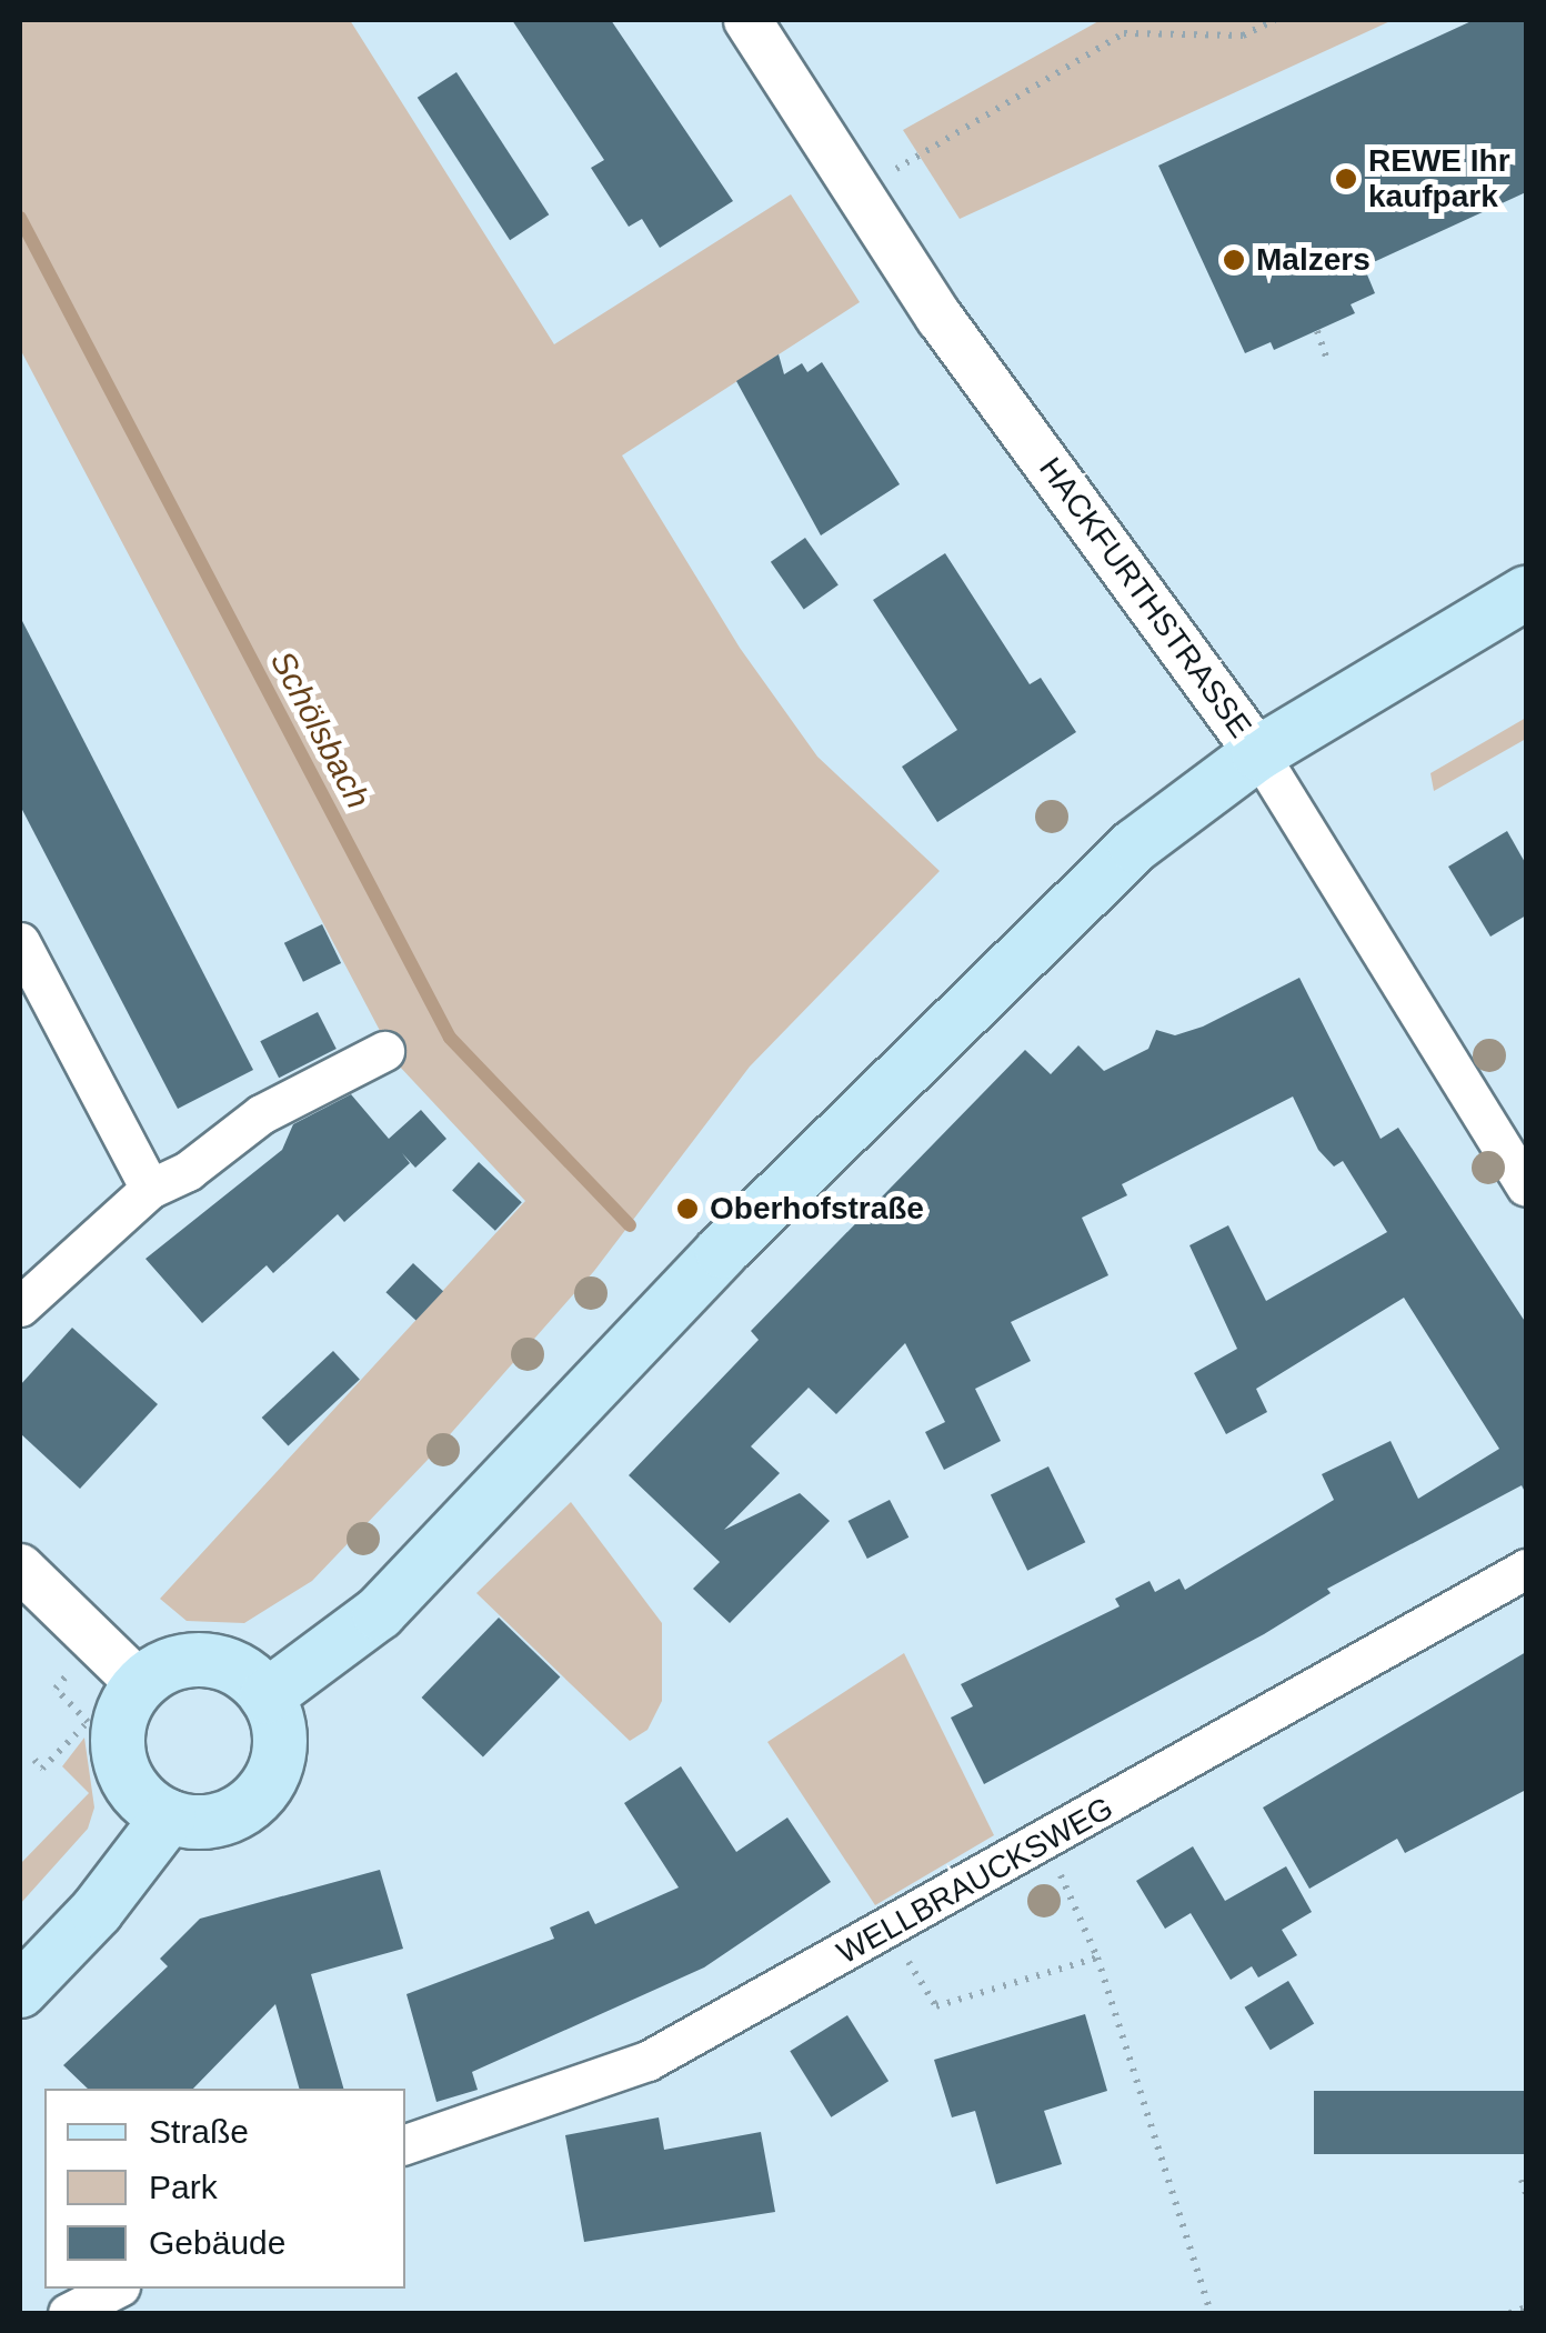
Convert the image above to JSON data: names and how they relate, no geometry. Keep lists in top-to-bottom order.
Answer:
{
  "streets": {
    "street": ["HACKFURTHSTRASSE", "WELLBRAUCKSWEG"]
  },
  "water": ["Schölsbach"],
  "places": ["REWE Ihr kaufpark", "Malzers", "Oberhofstraße"],
  "legend": ["Straße", "Park", "Gebäude"]
}
